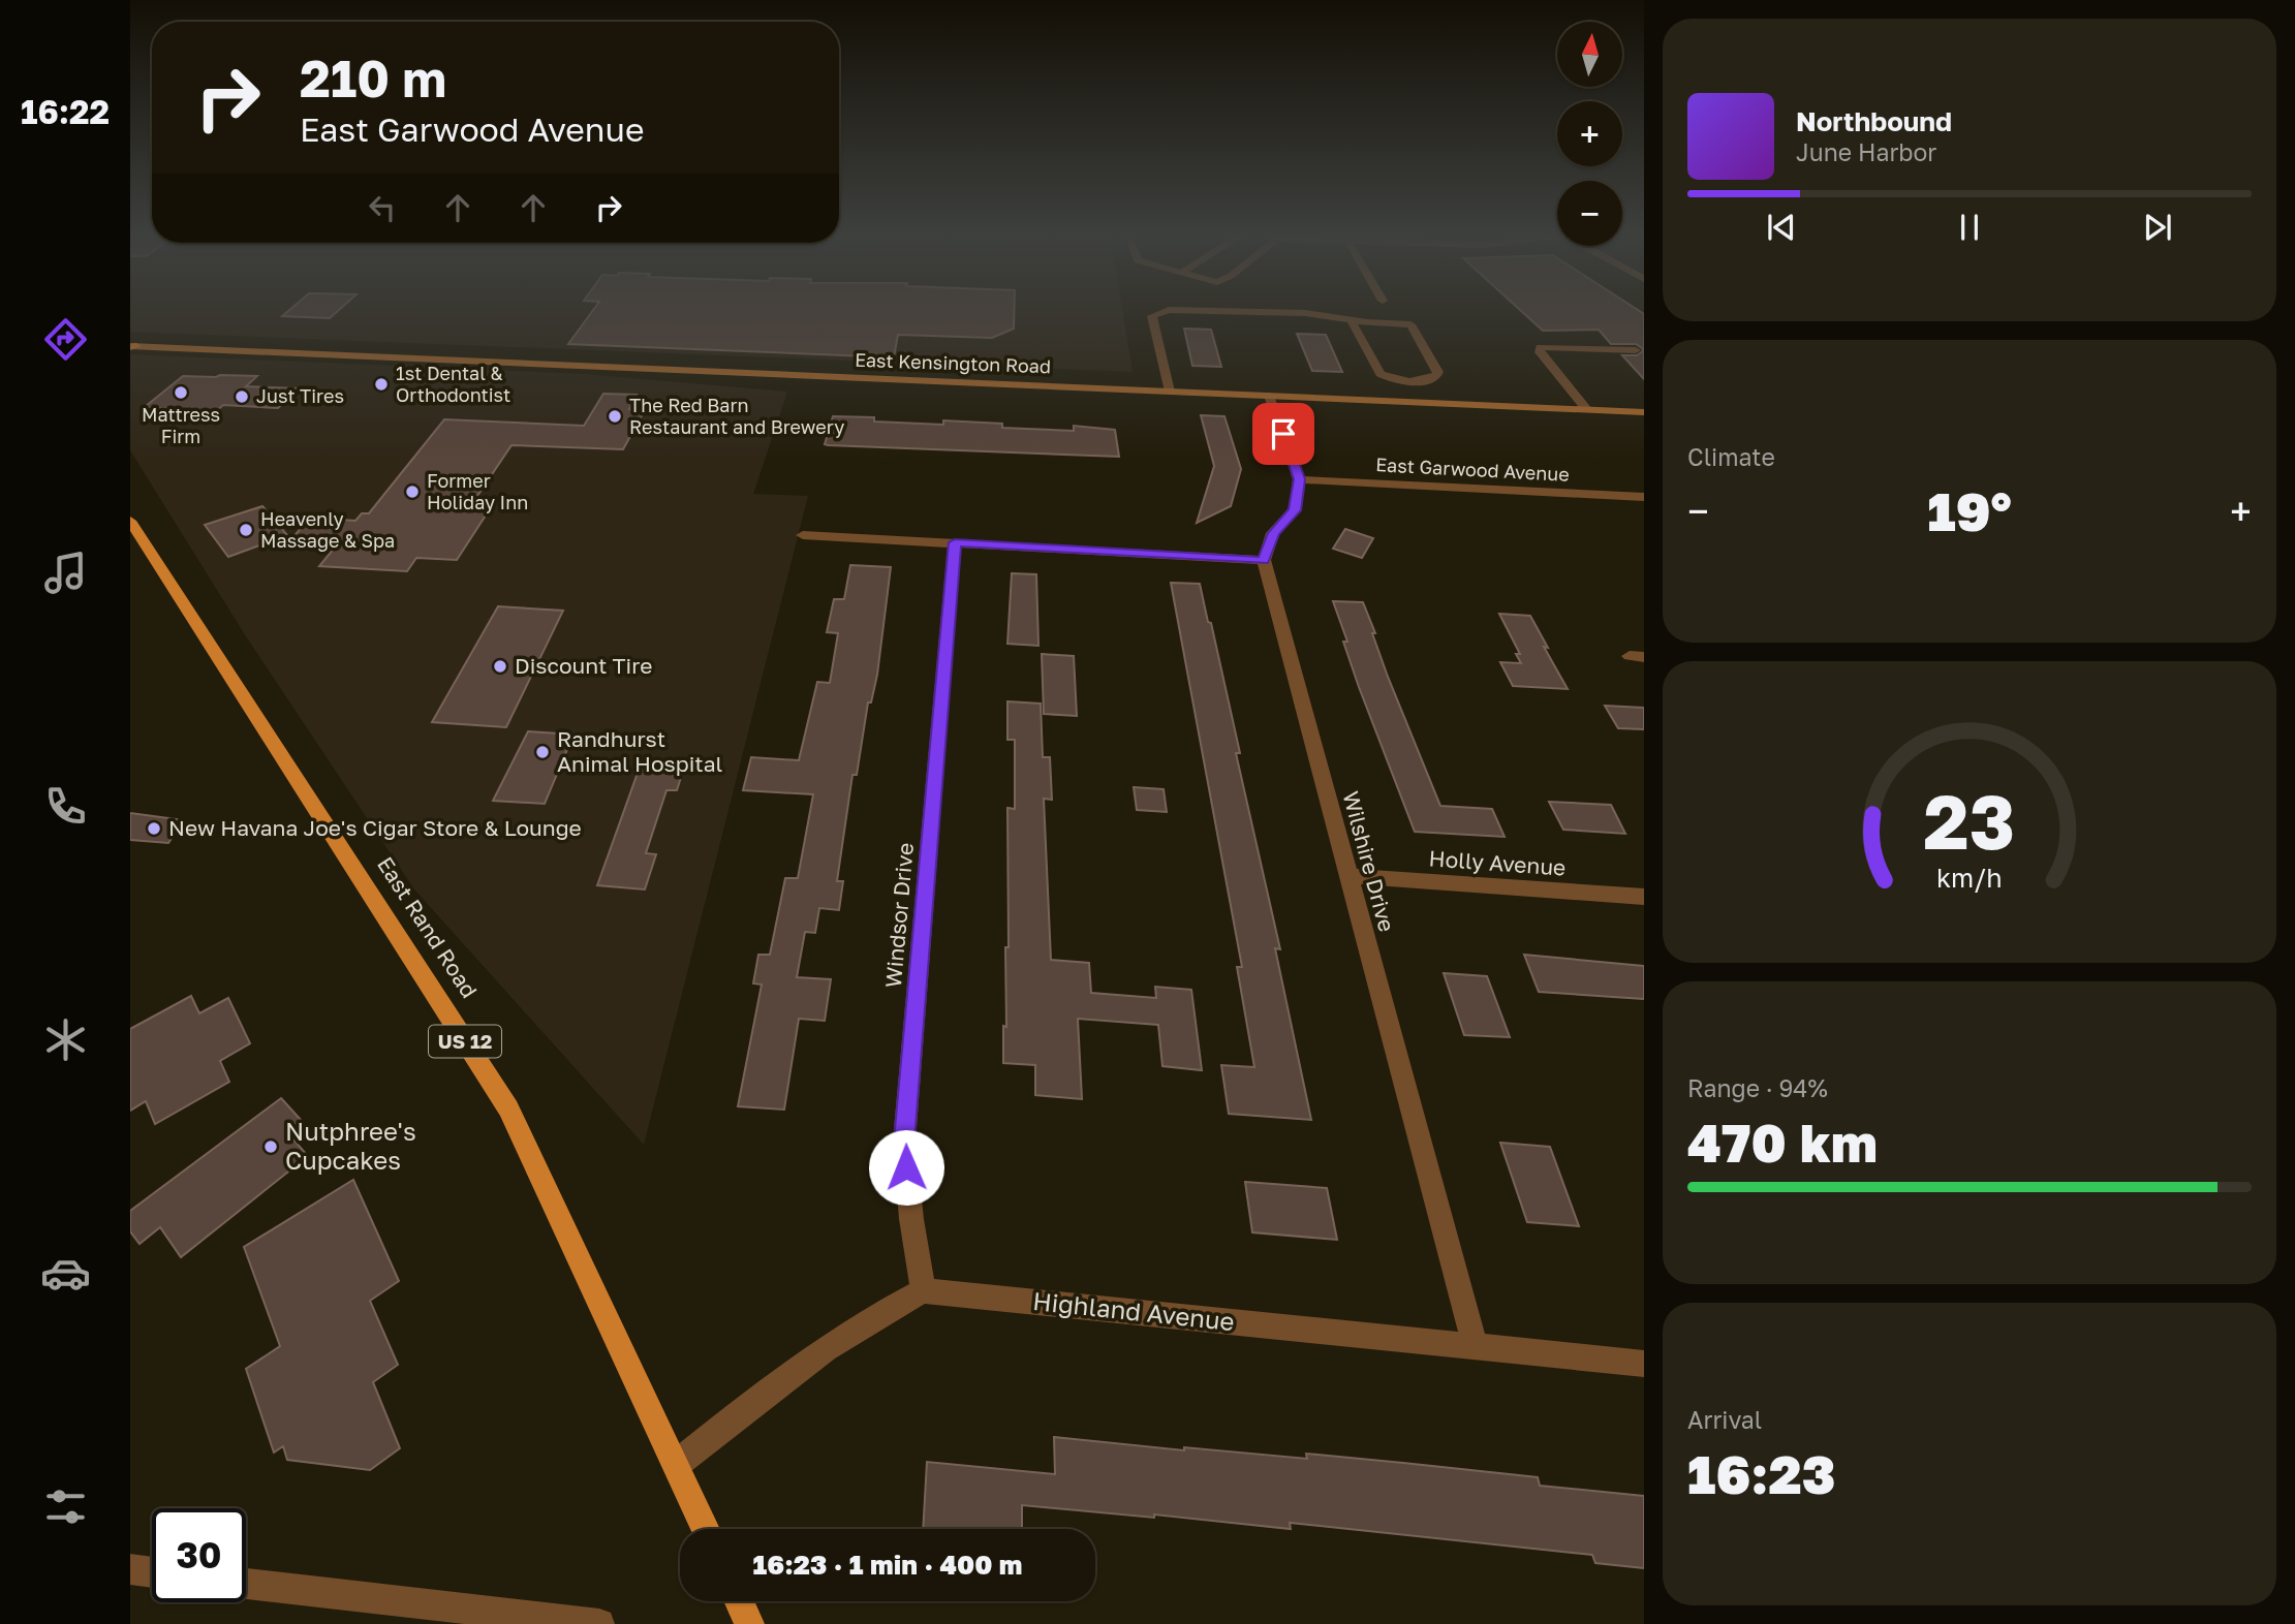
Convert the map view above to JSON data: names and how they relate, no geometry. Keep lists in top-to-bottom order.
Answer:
{
  "streets": {
    "main road": ["East Kensington Road", "East Rand Road", "US 12"],
    "street": [
      "East Garwood Avenue",
      "Wilshire Drive",
      "Holly Avenue",
      "Windsor Drive",
      "Highland Avenue"
    ]
  },
  "crossings": [
    ["Wilshire Drive", "Holly Avenue"],
    ["Wilshire Drive", "Highland Avenue"],
    ["Windsor Drive", "Highland Avenue"]
  ],
  "places": [
    "1st Dental & Orthodontist",
    "Mattress Firm",
    "Just Tires",
    "The Red Barn Restaurant and Brewery",
    "Former Holiday Inn",
    "Heavenly Massage & Spa",
    "Discount Tire",
    "Randhurst Animal Hospital",
    "New Havana Joe's Cigar Store & Lounge",
    "Nutphree's Cupcakes"
  ],
  "north": "top",
  "page": {
    "tabs": "16:22",
    "map_buttons": ["+", "−"],
    "turn": ["210 m", "East Garwood Avenue"],
    "song": ["Northbound", "June Harbor"],
    "tile": [
      "Climate",
      ["Range · 94%", "470 km"],
      ["Arrival", "16:23"]
    ],
    "heat": ["−", "19°", "+"],
    "limit": "30",
    "trip": "16:23 · 1 min · 400 m",
    "gauge": ["23", "km/h"]
  }
}
